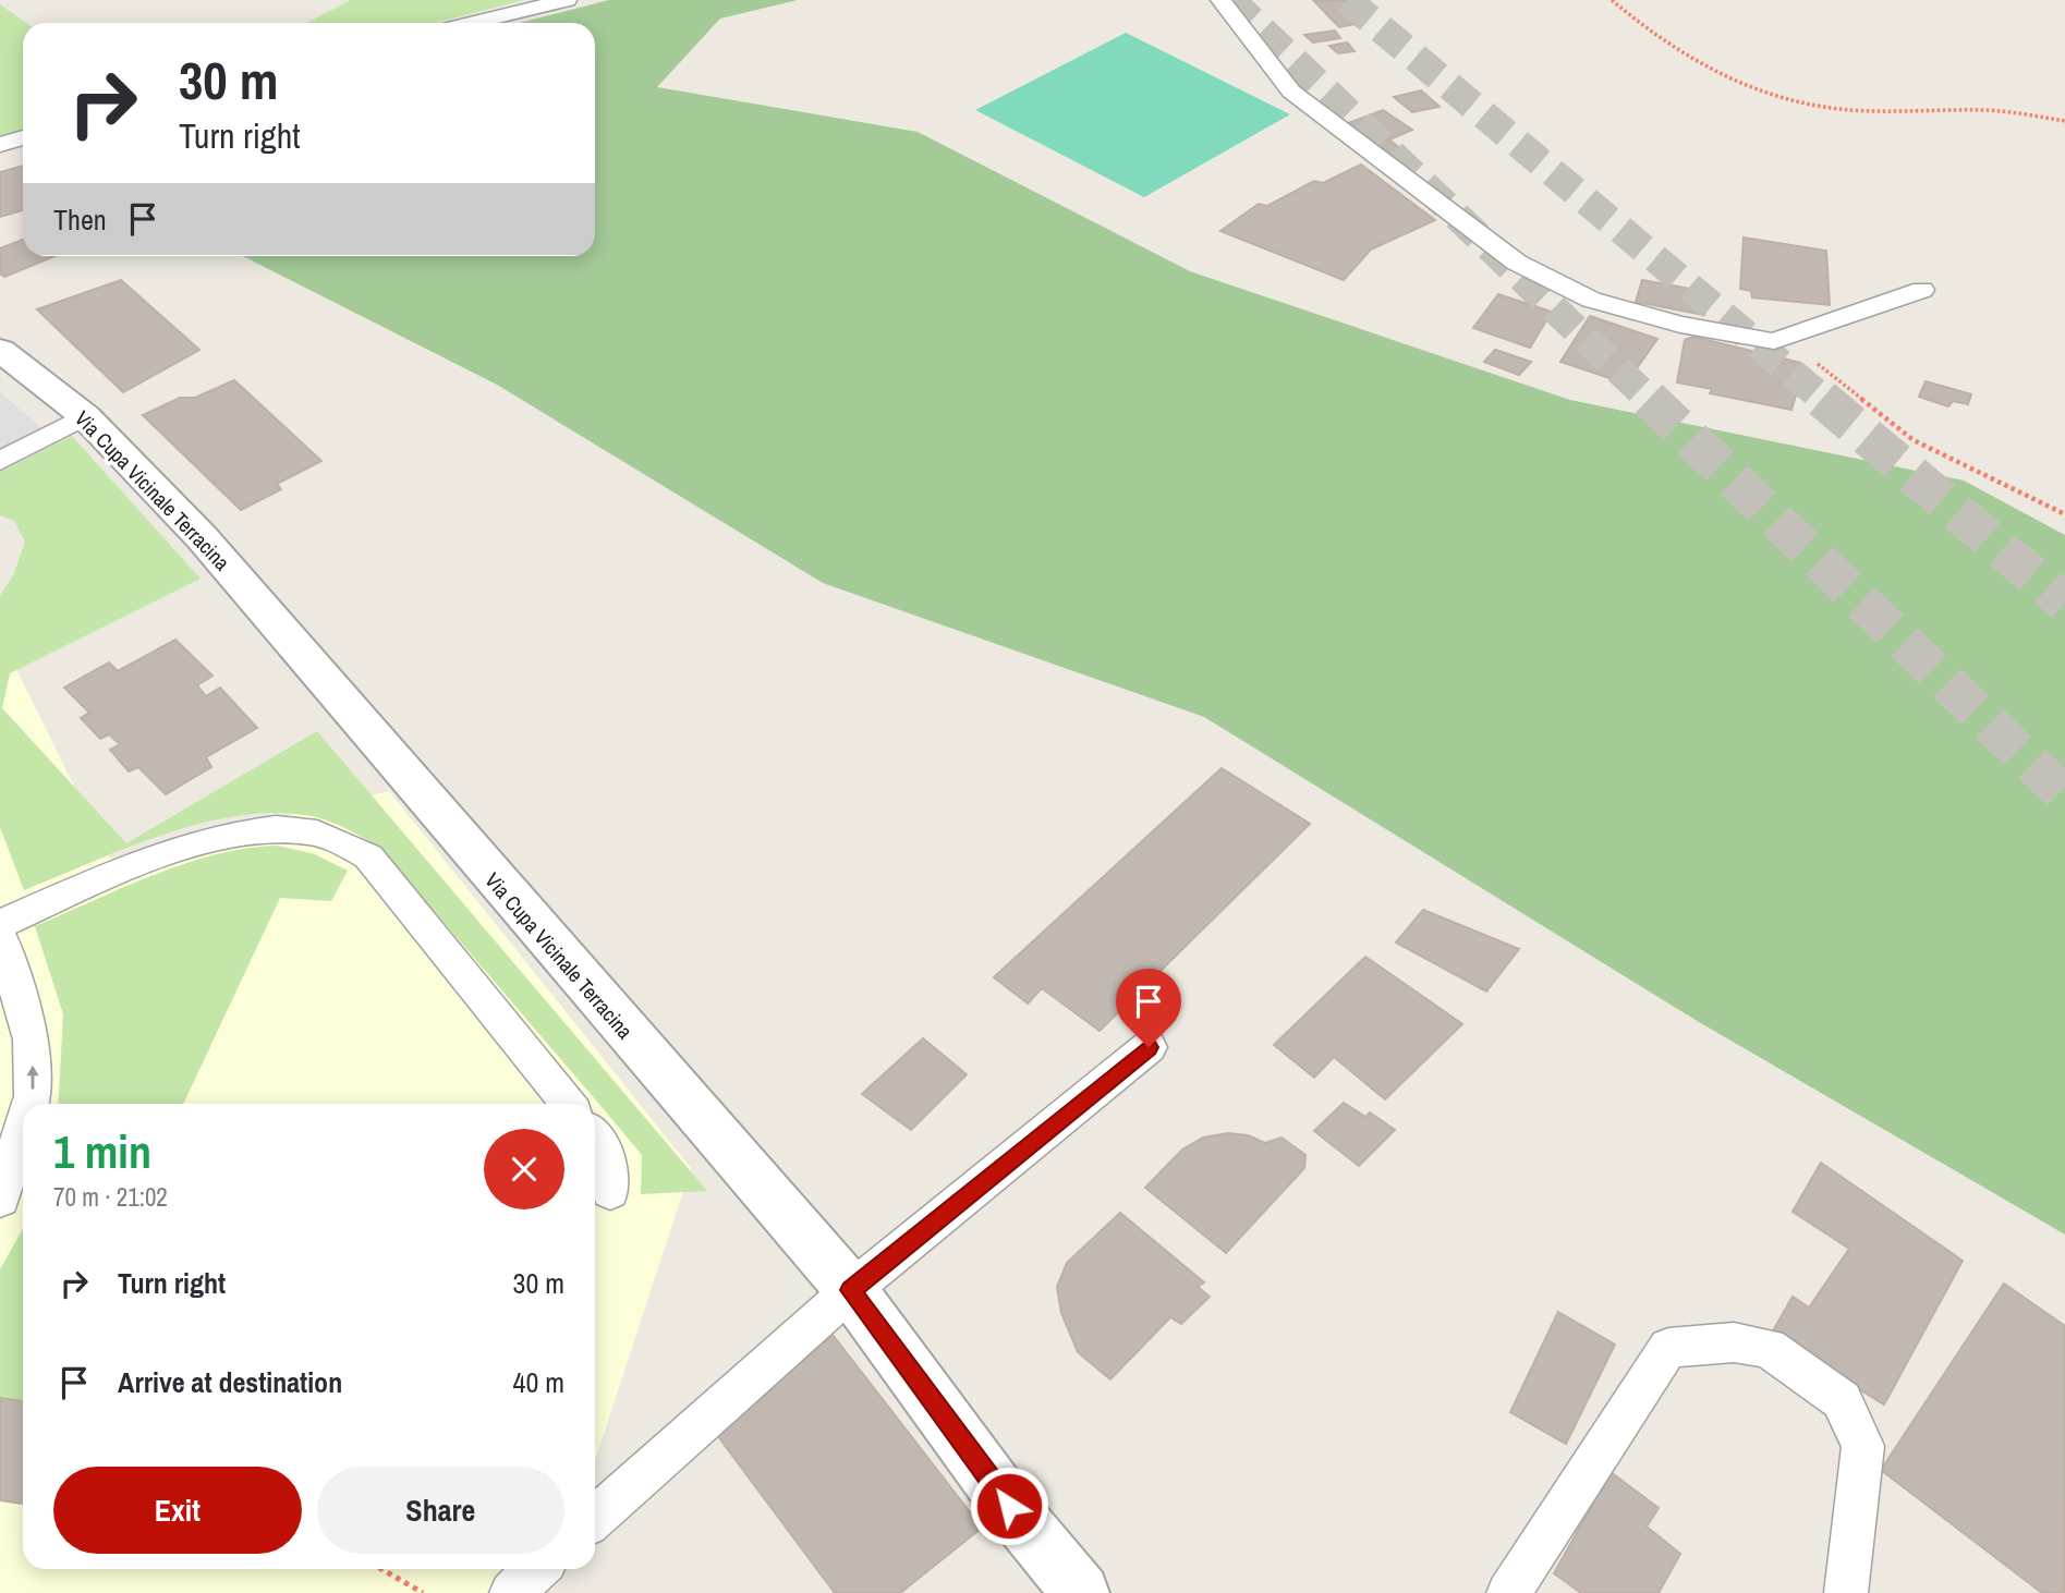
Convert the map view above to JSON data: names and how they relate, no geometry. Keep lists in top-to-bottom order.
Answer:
{
  "streets": {
    "street": ["Via Cupa Vicinale Terracina"]
  },
  "page": {
    "turn": ["30 m", "Turn right"],
    "then": "Then",
    "heading": ["1 min", "70 m · 21:02"],
    "list": [
      {
        "name": "Turn right",
        "value": "30 m"
      },
      {
        "name": "Arrive at destination",
        "value": "40 m"
      }
    ],
    "buttons": ["Exit", "Share"]
  }
}
